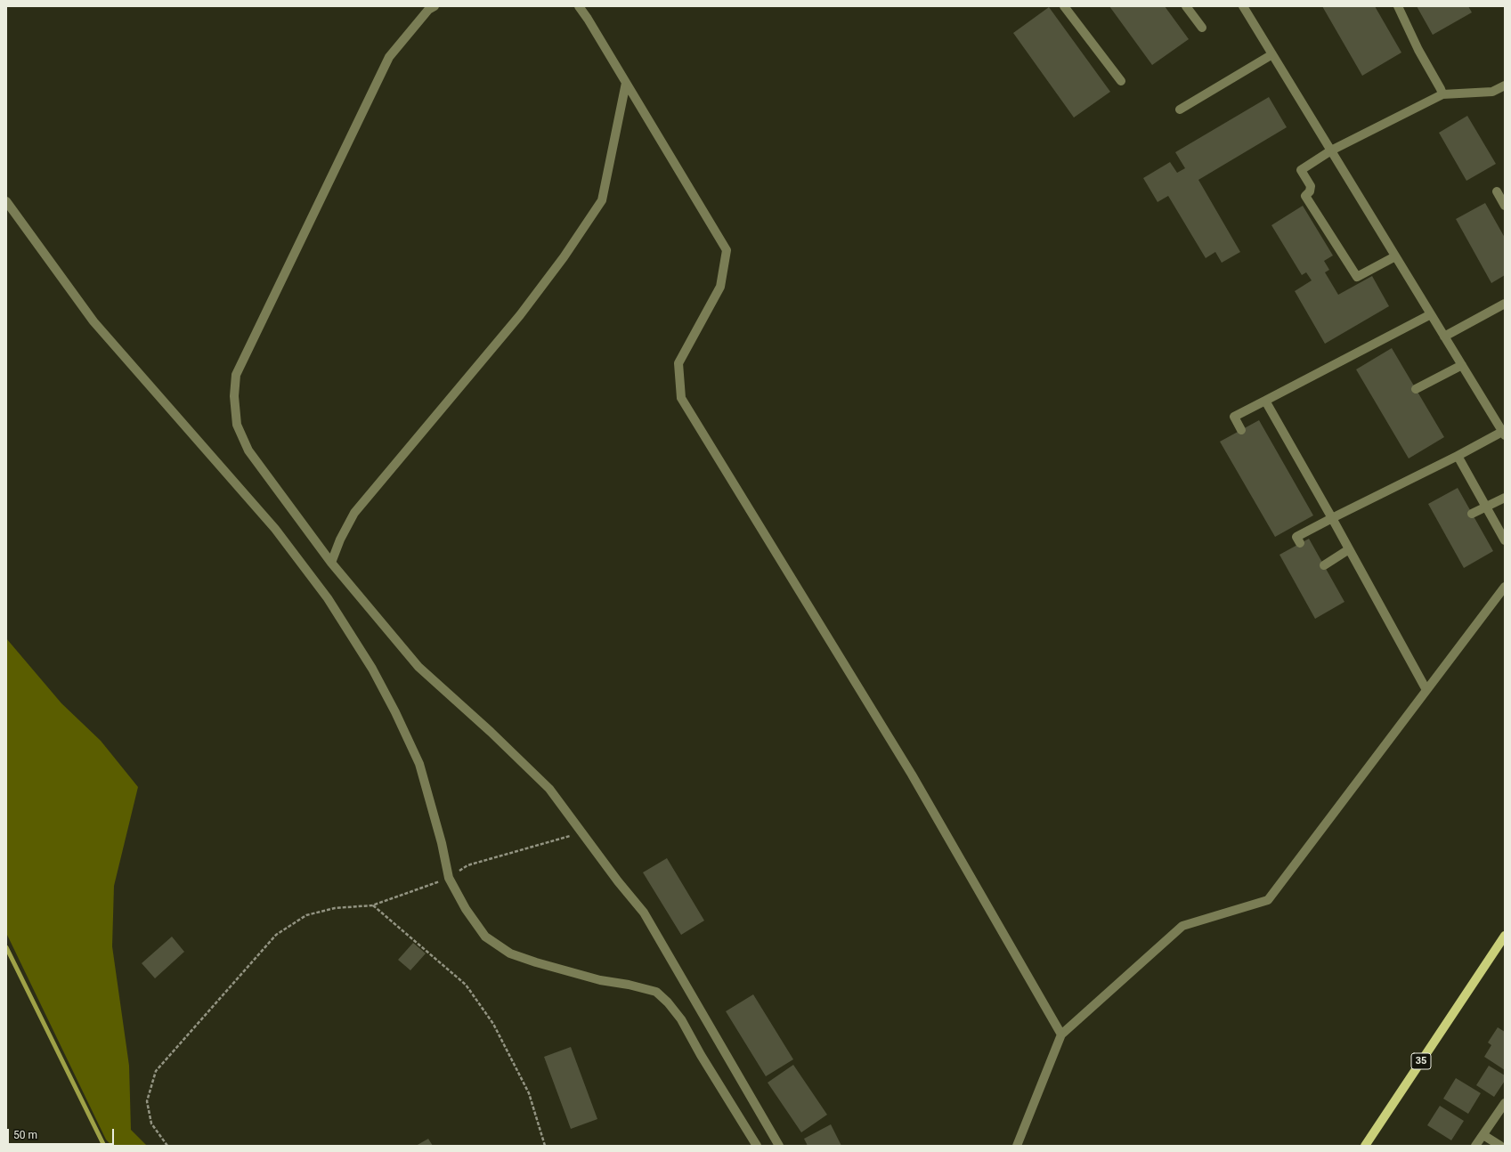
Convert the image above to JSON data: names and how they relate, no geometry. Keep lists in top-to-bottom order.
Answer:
{
  "streets": {
    "main road": ["35"]
  },
  "scale_bar": "50 m"
}
